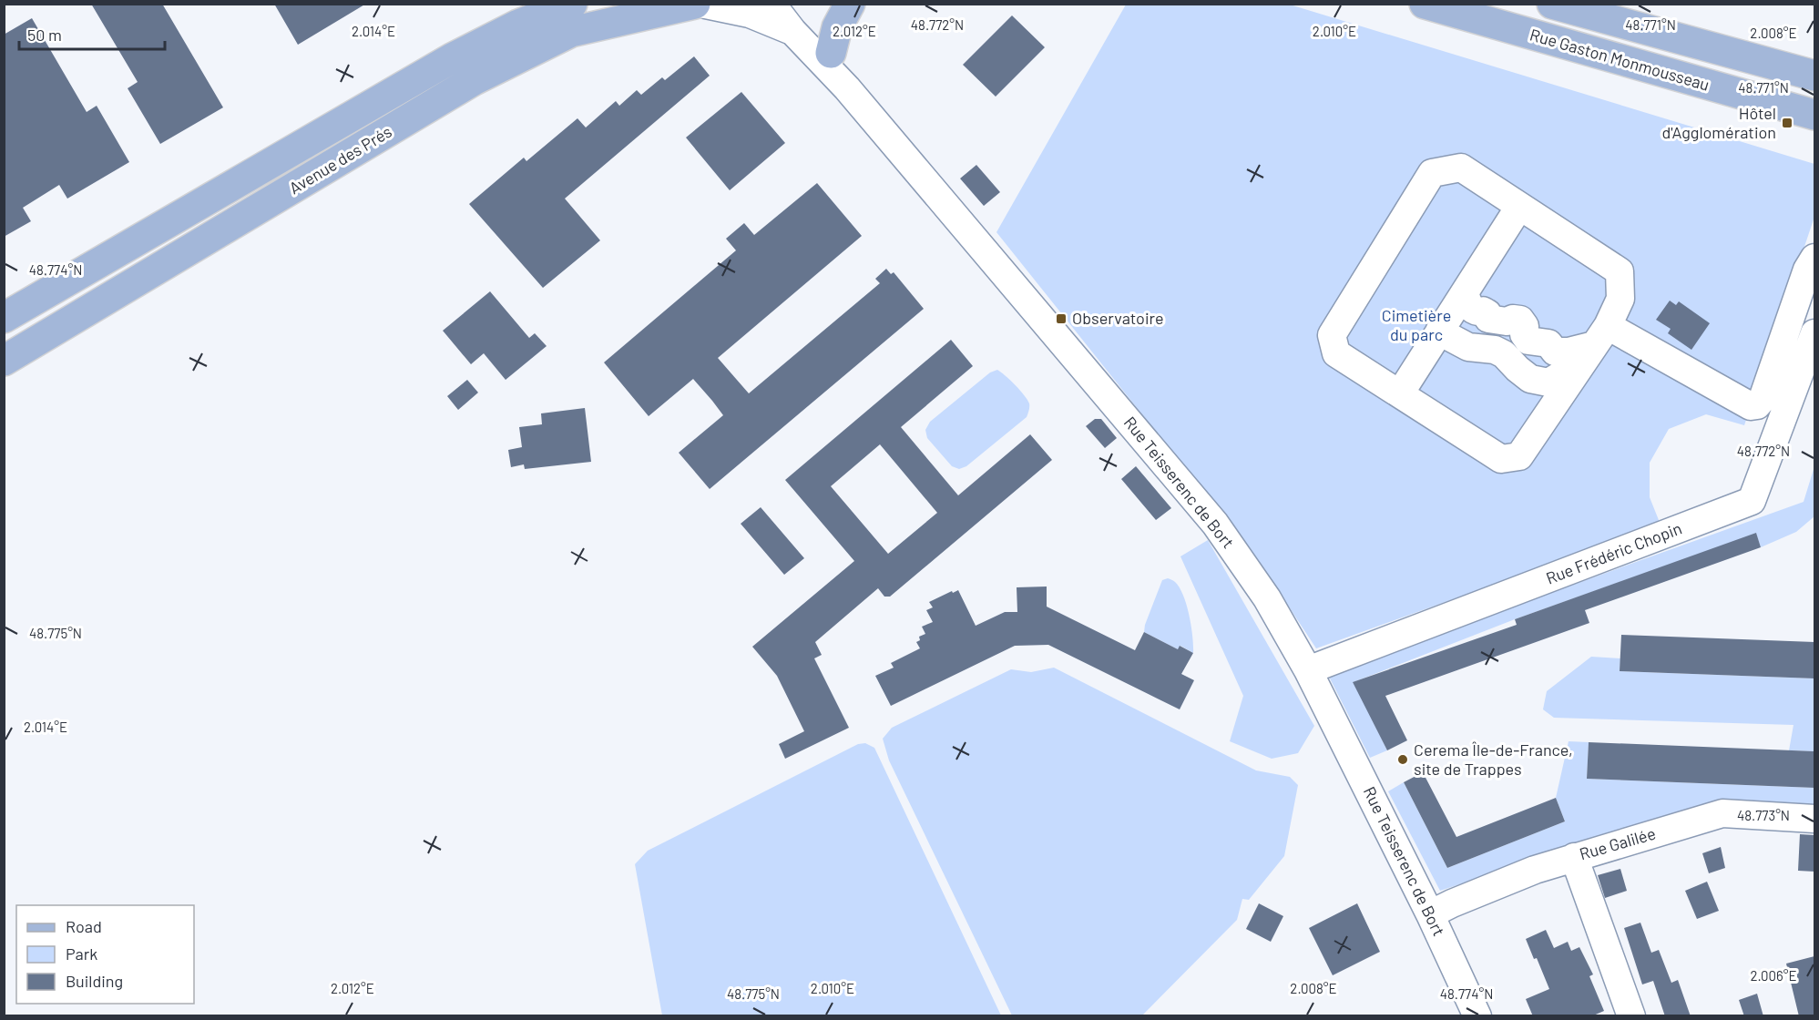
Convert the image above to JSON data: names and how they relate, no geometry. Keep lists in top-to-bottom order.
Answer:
{
  "streets": {
    "main road": ["Rue Gaston Monmousseau", "Avenue des Prés"],
    "street": ["Rue Teisserenc de Bort", "Rue Frédéric Chopin", "Rue Galilée"]
  },
  "crossings": [
    ["Rue Teisserenc de Bort", "Rue Frédéric Chopin"],
    ["Rue Teisserenc de Bort", "Rue Galilée"]
  ],
  "parks": ["Cimetière du parc"],
  "places": {
    "transit": ["Hôtel d'Agglomération", "Observatoire"],
    "other": ["Cerema Île-de-France, site de Trappes"]
  },
  "legend": ["Road", "Park", "Building"],
  "scale_bar": "50 m",
  "coordinates": [
    "48.772°N",
    "48.771°N",
    "2.014°E",
    "2.012°E",
    "2.010°E",
    "2.008°E",
    "48.774°N",
    "48.775°N",
    "48.773°N",
    "2.006°E"
  ]
}
